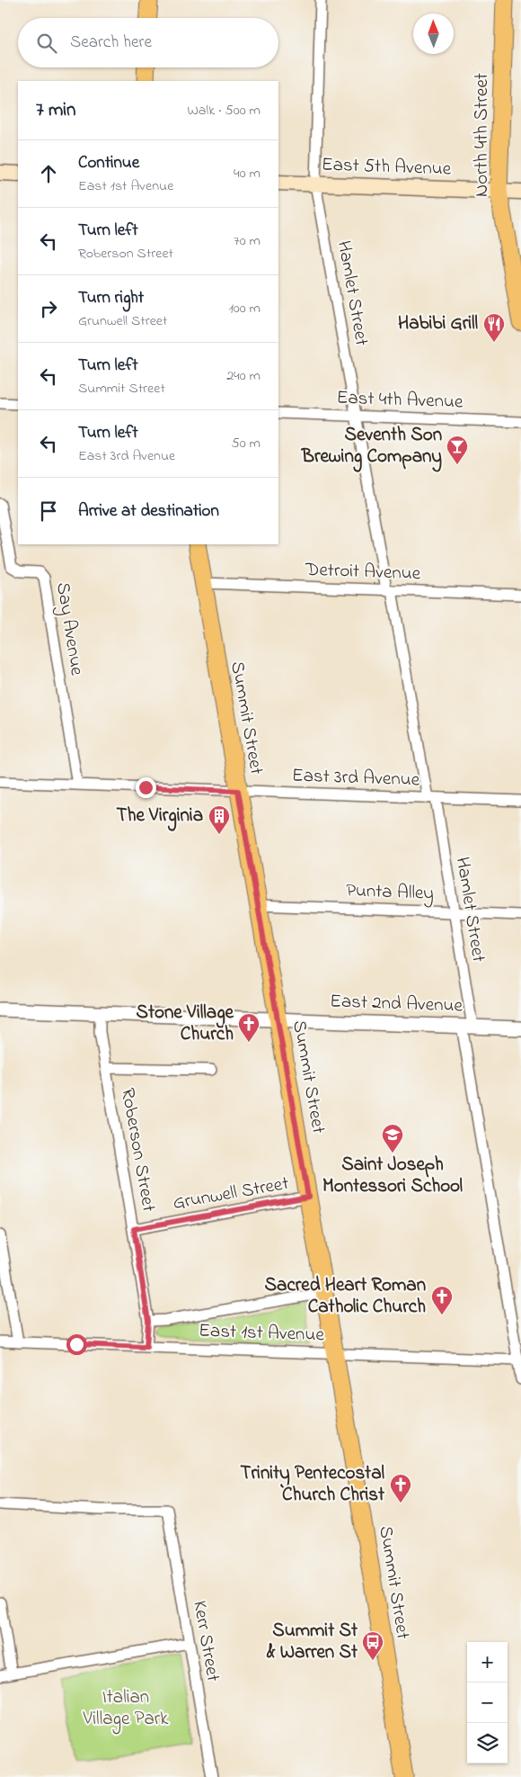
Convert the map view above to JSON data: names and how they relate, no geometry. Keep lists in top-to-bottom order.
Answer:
{
  "streets": {
    "main road": ["North 4th Street", "East 5th Avenue", "Summit Street"],
    "street": [
      "Hamlet Street",
      "East 4th Avenue",
      "Detroit Avenue",
      "Say Avenue",
      "East 3rd Avenue",
      "Punta Alley",
      "East 2nd Avenue",
      "Roberson Street",
      "Grunwell Street",
      "East 1st Avenue",
      "Kerr Street"
    ]
  },
  "crossings": [
    ["North 4th Street", "East 5th Avenue"],
    ["East 5th Avenue", "Hamlet Street"],
    ["Hamlet Street", "East 4th Avenue"],
    ["Hamlet Street", "Detroit Avenue"],
    ["Hamlet Street", "East 3rd Avenue"],
    ["Hamlet Street", "Punta Alley"],
    ["Hamlet Street", "East 2nd Avenue"],
    ["Hamlet Street", "East 1st Avenue"],
    ["Detroit Avenue", "Summit Street"],
    ["Say Avenue", "East 3rd Avenue"],
    ["Summit Street", "East 3rd Avenue"],
    ["Summit Street", "Punta Alley"],
    ["Summit Street", "East 2nd Avenue"],
    ["Summit Street", "Grunwell Street"],
    ["Summit Street", "East 1st Avenue"],
    ["East 2nd Avenue", "Roberson Street"],
    ["Roberson Street", "Grunwell Street"],
    ["Roberson Street", "East 1st Avenue"]
  ],
  "parks": ["Italian Village Park"],
  "places": {
    "restaurant": ["Habibi Grill"],
    "bar": ["Seventh Son Brewing Company"],
    "building": ["The Virginia"],
    "church": ["Stone Village Church", "Sacred Heart Roman Catholic Church", "Trinity Pentecostal Church Christ"],
    "school or university": ["Saint Joseph Montessori School"],
    "bus stop": ["Summit St & Warren St"]
  },
  "north": "top",
  "page": {
    "search": "Search here",
    "heading": ["7 min", "Walk · 500 m"],
    "list": [
      ["Continue", "East 1st Avenue", "40 m"],
      ["Turn left", "Roberson Street", "70 m"],
      ["Turn right", "Grunwell Street", "100 m"],
      ["Turn left", "Summit Street", "240 m"],
      ["Turn left", "East 3rd Avenue", "50 m"],
      "Arrive at destination"
    ],
    "map_buttons": ["+", "−"]
  }
}
